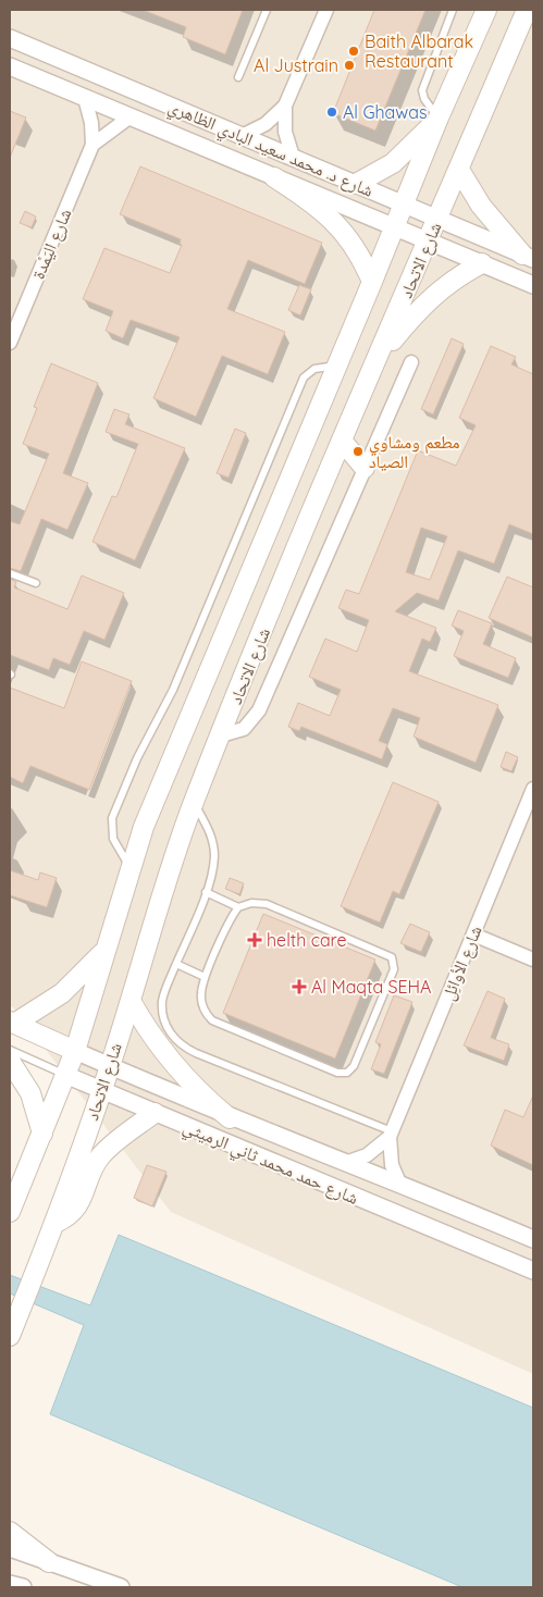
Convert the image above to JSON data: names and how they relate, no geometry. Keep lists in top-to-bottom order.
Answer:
{
  "streets": {
    "main road": ["شارع الاتحاد", "شارع حمد محمد ثاني الرميثي"],
    "street": ["شارع د. محمد سعيد البادي الظاهري", "شارع اليَمْدة", "شارع الأوائِل"]
  },
  "crossings": [
    ["شارع د. محمد سعيد البادي الظاهري", "شارع اليَمْدة"],
    ["شارع د. محمد سعيد البادي الظاهري", "شارع الاتحاد"],
    ["شارع الاتحاد", "شارع حمد محمد ثاني الرميثي"],
    ["شارع الأوائِل", "شارع حمد محمد ثاني الرميثي"]
  ],
  "places": {
    "other": [
      "Baith Albarak Restaurant",
      "Al Justrain",
      "Al Ghawas",
      "مطعم ومشاوي الصياد"
    ],
    "health": ["helth care", "Al Maqta SEHA"]
  }
}
